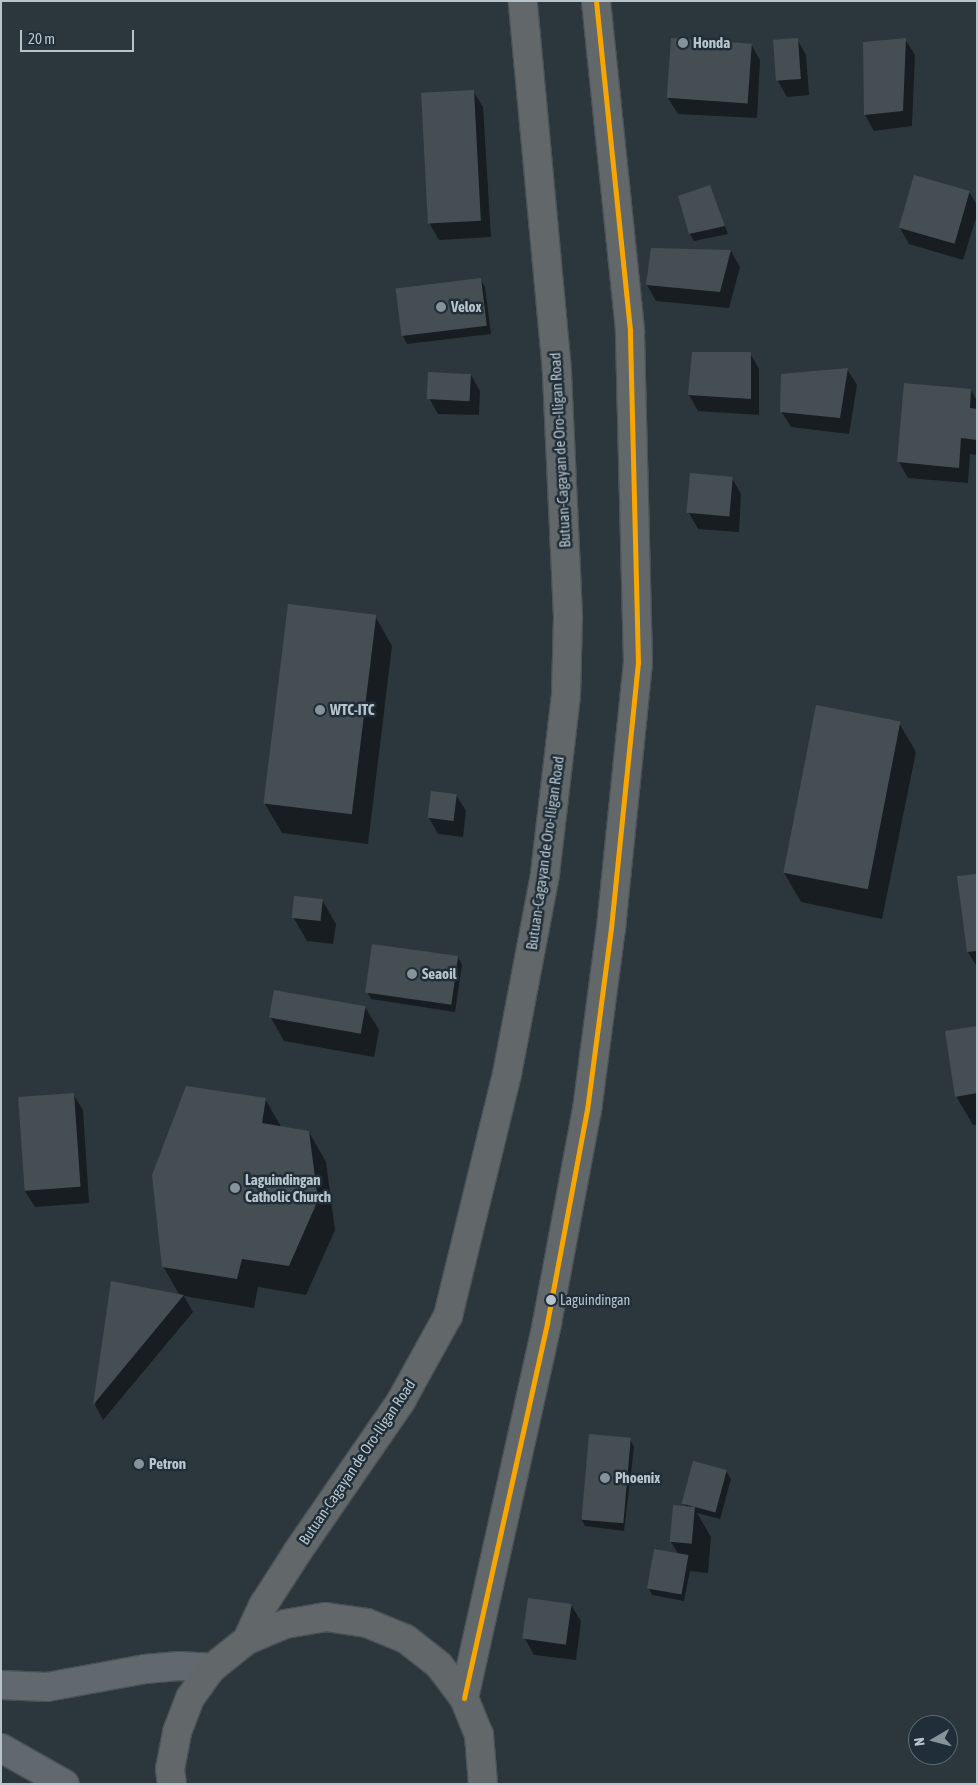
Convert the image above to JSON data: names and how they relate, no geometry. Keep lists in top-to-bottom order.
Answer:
{
  "streets": {
    "highway": ["Butuan-Cagayan de Oro-Iligan Road"]
  },
  "places": [
    "Honda",
    "Velox",
    "WTC-ITC",
    "Seaoil",
    "Laguindingan Catholic Church",
    "Laguindingan",
    "Petron",
    "Phoenix"
  ],
  "scale_bar": "20 m",
  "north": "left"
}
